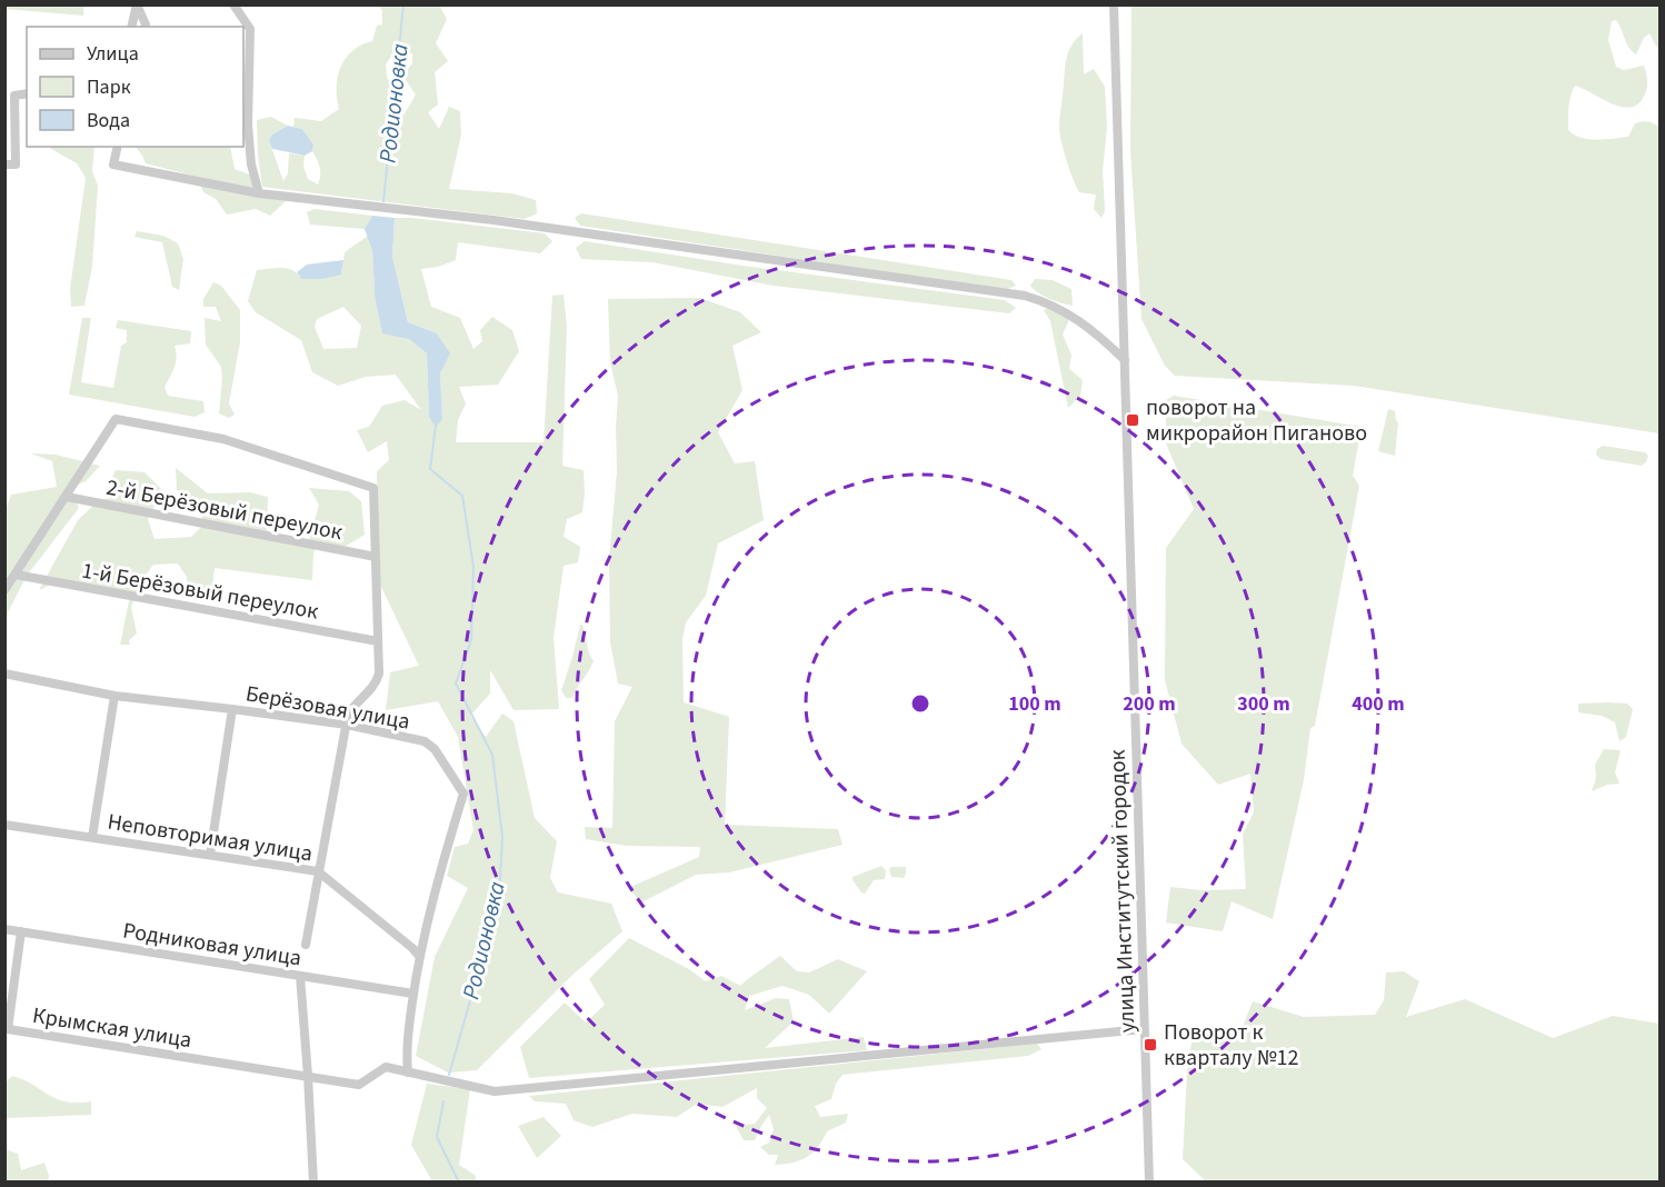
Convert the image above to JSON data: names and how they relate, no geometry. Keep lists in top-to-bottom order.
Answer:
{
  "streets": {
    "street": [
      "2-й Берёзовый переулок",
      "1-й Берёзовый переулок",
      "Берёзовая улица",
      "Неповторимая улица",
      "улица Институтский городок",
      "Родниковая улица",
      "Крымская улица"
    ]
  },
  "crossings": [
    ["Берёзовая улица", "Неповторимая улица"],
    ["Берёзовая улица", "Родниковая улица"],
    ["Родниковая улица", "Крымская улица"]
  ],
  "water": ["Родионовка"],
  "places": {
    "transit": ["поворот на микрорайон Пиганово", "Поворот к кварталу №12"]
  },
  "legend": ["Улица", "Парк", "Вода"],
  "rings": [
    "100 m",
    "200 m",
    "300 m",
    "400 m"
  ]
}
